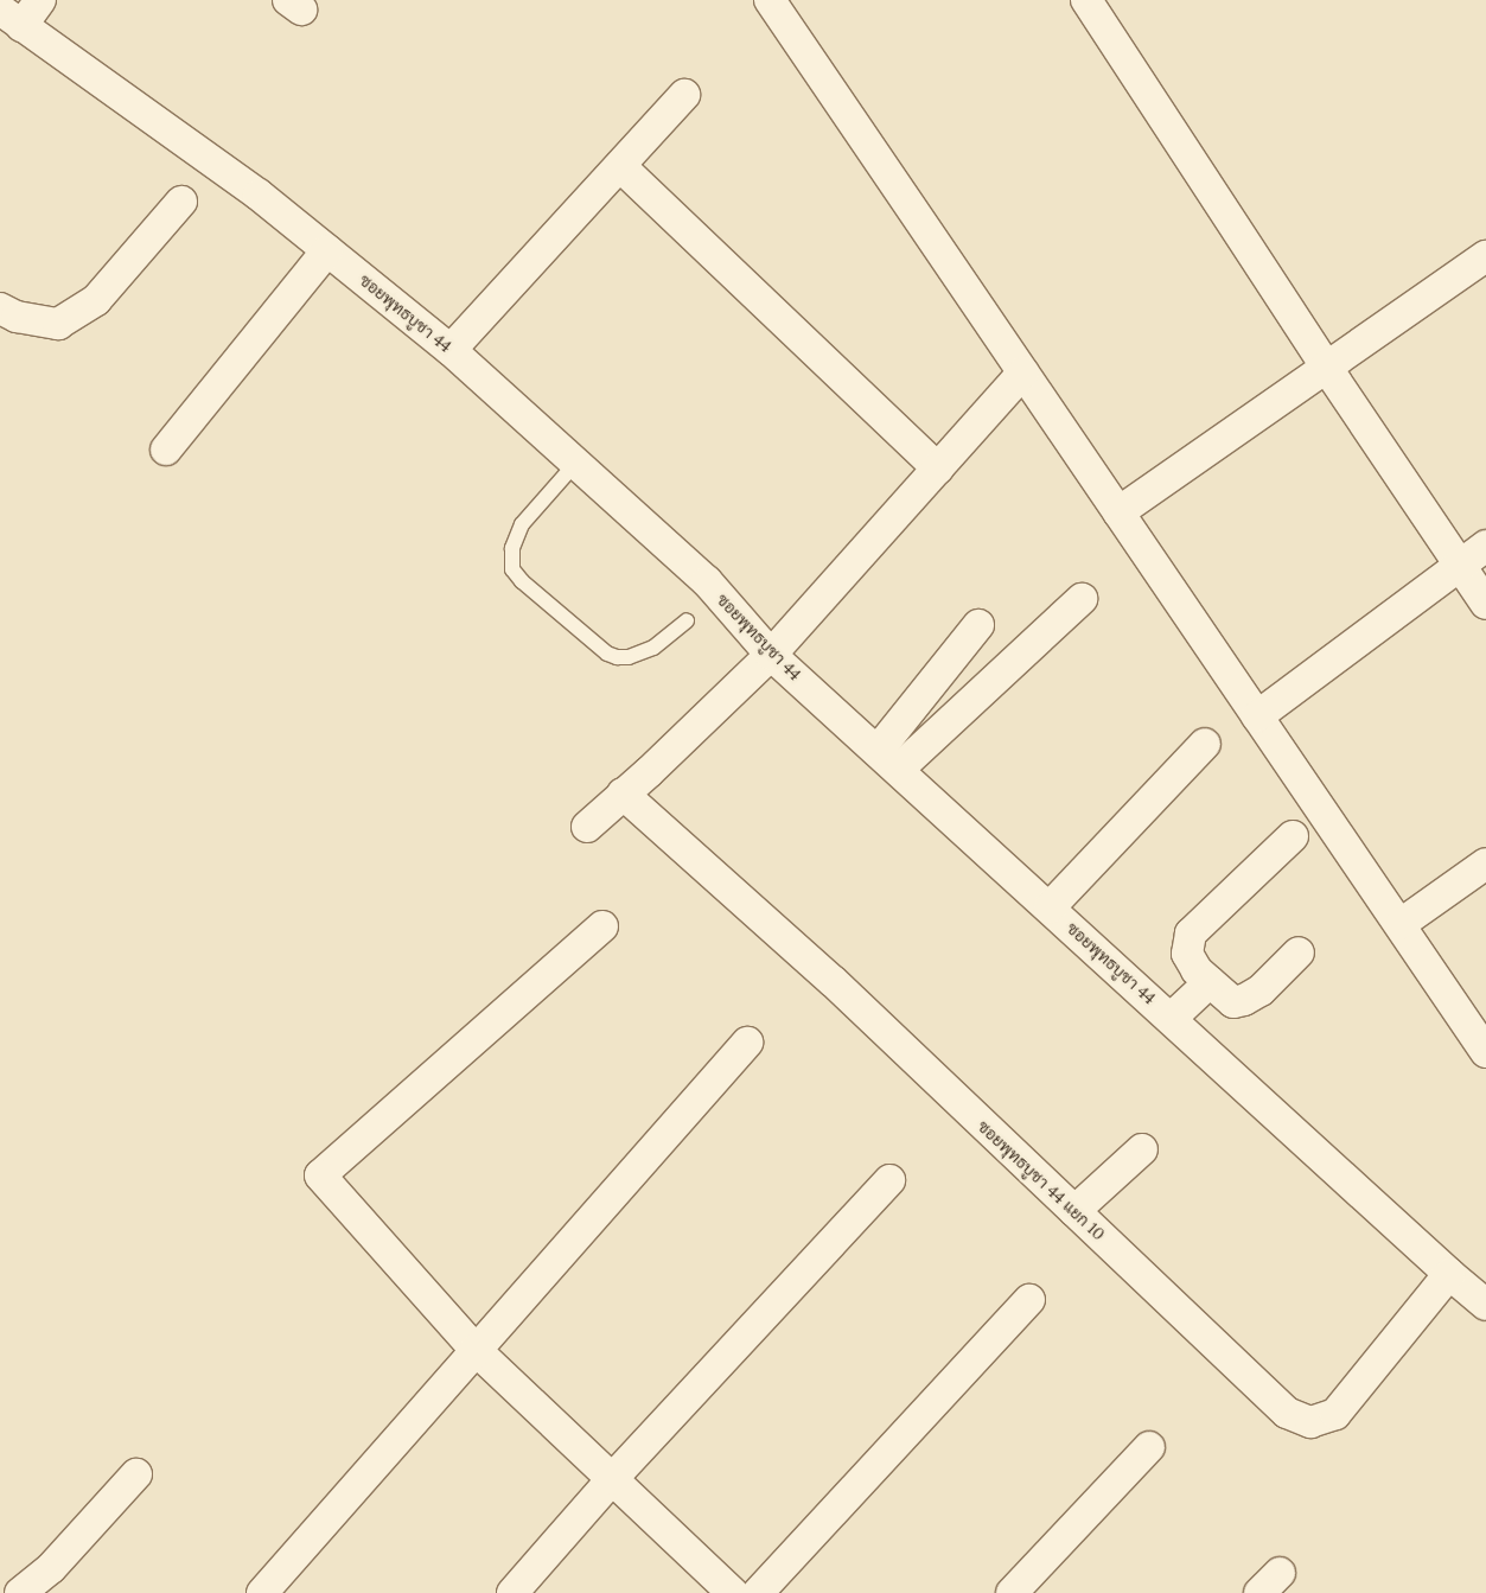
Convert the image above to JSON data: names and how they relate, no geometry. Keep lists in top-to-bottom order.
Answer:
{
  "streets": {
    "street": ["ซอยพุทธบูชา 44", "ซอยพุทธบูชา 44 แยก 10"]
  },
  "crossings": [
    ["ซอยพุทธบูชา 44", "ซอยพุทธบูชา 44 แยก 10"]
  ]
}
